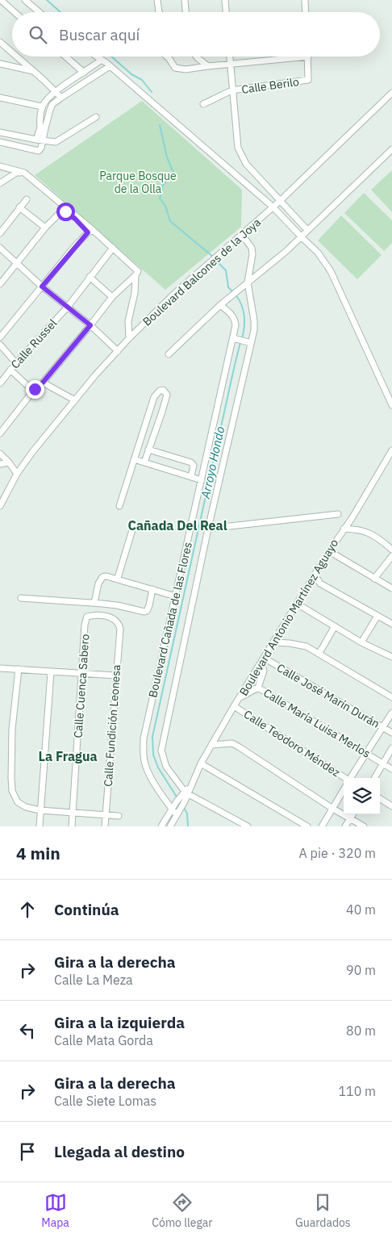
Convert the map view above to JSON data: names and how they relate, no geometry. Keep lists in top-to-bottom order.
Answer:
{
  "streets": {
    "street": [
      "Calle Berilo",
      "Boulevard Balcones de la Joya",
      "Calle Russel",
      "Boulevard Antonio Martínez Aguayo",
      "Boulevard Cañada de las Flores",
      "Calle Cuenca Sabero",
      "Calle José Marín Durán",
      "Calle María Luisa Merlos",
      "Calle Fundición Leonesa",
      "Calle Teodoro Méndez"
    ]
  },
  "crossings": [
    ["Boulevard Balcones de la Joya", "Boulevard Cañada de las Flores"],
    ["Boulevard Antonio Martínez Aguayo", "Boulevard Cañada de las Flores"],
    ["Boulevard Antonio Martínez Aguayo", "Calle José Marín Durán"],
    ["Boulevard Antonio Martínez Aguayo", "Calle María Luisa Merlos"],
    ["Boulevard Antonio Martínez Aguayo", "Calle Teodoro Méndez"],
    ["Calle Cuenca Sabero", "Calle Fundición Leonesa"]
  ],
  "districts": ["Cañada Del Real", "La Fragua"],
  "water": ["Arroyo Hondo"],
  "parks": ["Parque Bosque de la Olla"],
  "page": {
    "search": "Buscar aquí",
    "heading": ["4 min", "A pie · 320 m"],
    "list": [
      ["Continúa", "40 m"],
      ["Gira a la derecha", "Calle La Meza", "90 m"],
      ["Gira a la izquierda", "Calle Mata Gorda", "80 m"],
      ["Gira a la derecha", "Calle Siete Lomas", "110 m"],
      "Llegada al destino"
    ],
    "nav": ["Mapa", "Cómo llegar", "Guardados"]
  }
}
